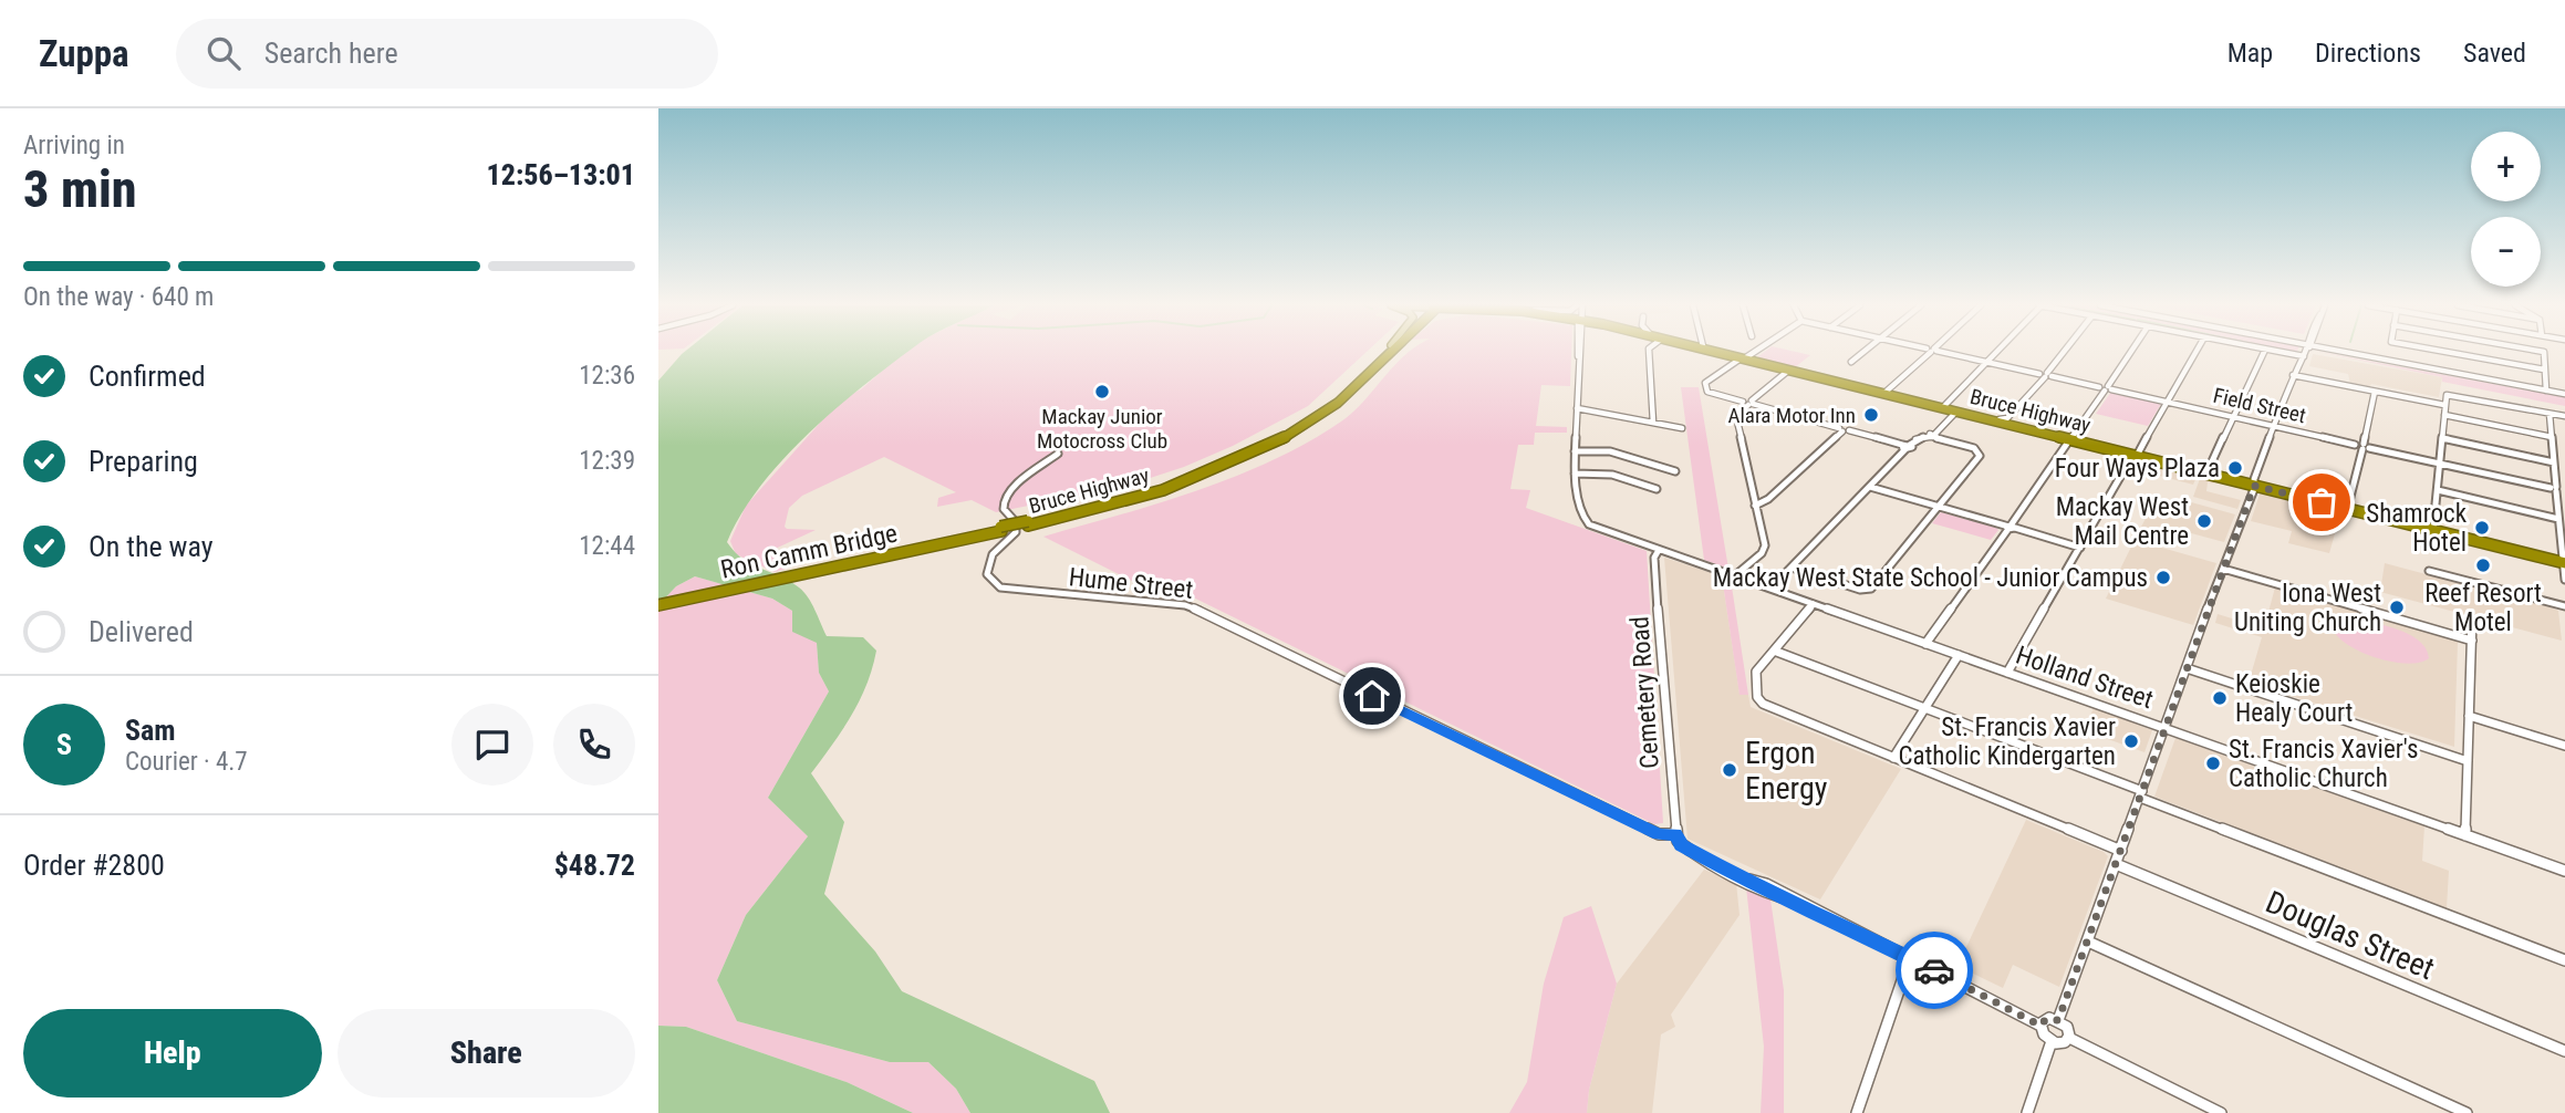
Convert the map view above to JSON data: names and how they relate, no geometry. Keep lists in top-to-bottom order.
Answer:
{
  "streets": {
    "highway": ["Bruce Highway", "Ron Camm Bridge"],
    "street": [
      "Field Street",
      "Hume Street",
      "Holland Street",
      "Cemetery Road",
      "Douglas Street"
    ]
  },
  "crossings": [
    ["Bruce Highway", "Ron Camm Bridge"],
    ["Hume Street", "Cemetery Road"],
    ["Holland Street", "Cemetery Road"]
  ],
  "places": [
    "Mackay Junior Motocross Club",
    "Alara Motor Inn",
    "Four Ways Plaza",
    "Mackay West Mail Centre",
    "Shamrock Hotel",
    "Reef Resort Motel",
    "Mackay West State School - Junior Campus",
    "Iona West Uniting Church",
    "Keioskie Healy Court",
    "St. Francis Xavier Catholic Kindergarten",
    "St. Francis Xavier's Catholic Church",
    "Ergon Energy"
  ],
  "page": {
    "header": "Zuppa",
    "search": "Search here",
    "nav": ["Map", "Directions", "Saved"],
    "heading": ["3 min", "Arriving in", "12:56–13:01"],
    "panel": [
      "Sam",
      "Courier · 4.7",
      "Order #2800",
      "$48.72"
    ],
    "map_buttons": ["+", "−"],
    "bar": "On the way · 640 m",
    "list": [
      ["Confirmed", "12:36"],
      ["Preparing", "12:39"],
      ["On the way", "12:44"],
      "Delivered"
    ],
    "round": "S",
    "buttons": ["Help", "Share"]
  }
}
